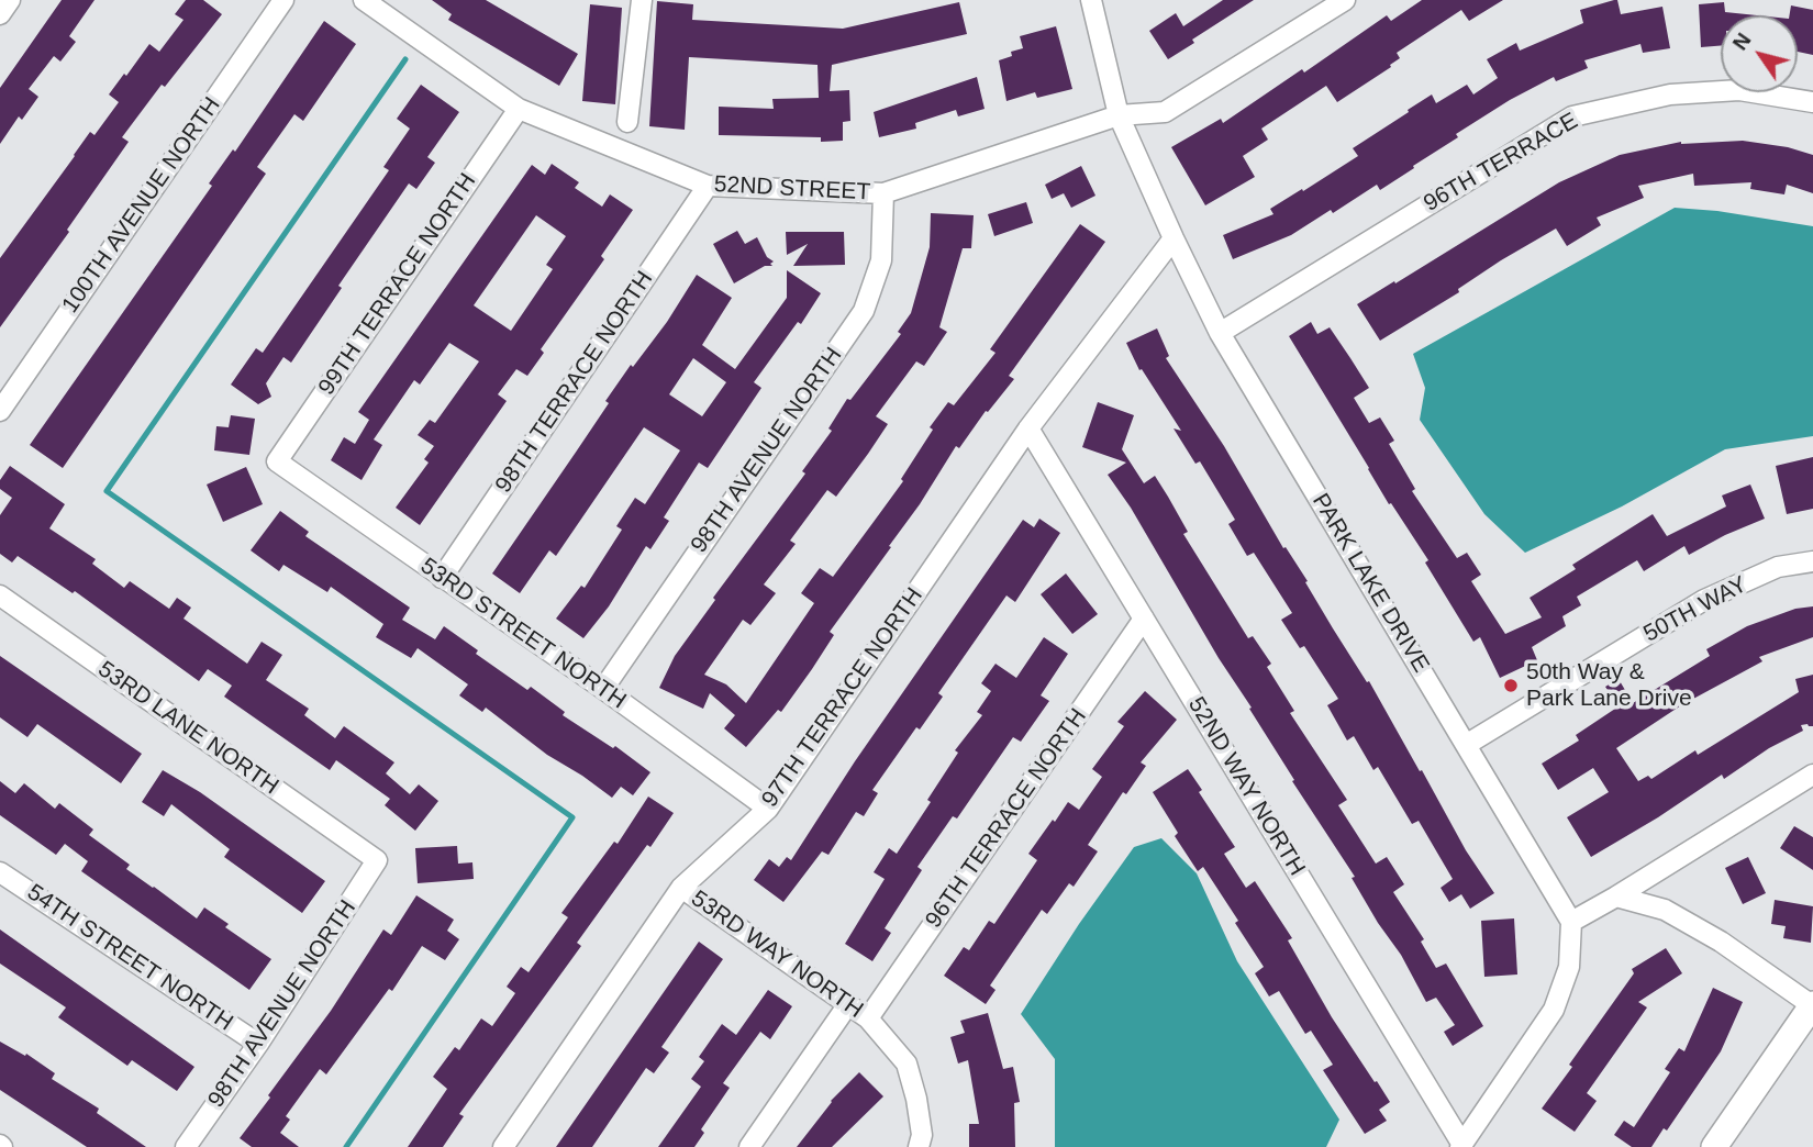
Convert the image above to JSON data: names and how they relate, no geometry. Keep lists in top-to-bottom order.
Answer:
{
  "streets": {
    "street": [
      "96TH TERRACE",
      "52ND STREET",
      "100TH AVENUE NORTH",
      "99TH TERRACE NORTH",
      "98TH TERRACE NORTH",
      "98TH AVENUE NORTH",
      "PARK LAKE DRIVE",
      "50TH WAY",
      "53RD STREET NORTH",
      "97TH TERRACE NORTH",
      "53RD LANE NORTH",
      "52ND WAY NORTH",
      "96TH TERRACE NORTH",
      "53RD WAY NORTH",
      "54TH STREET NORTH"
    ]
  },
  "crossings": [
    ["96TH TERRACE", "PARK LAKE DRIVE"],
    ["52ND STREET", "99TH TERRACE NORTH"],
    ["52ND STREET", "98TH TERRACE NORTH"],
    ["52ND STREET", "98TH AVENUE NORTH"],
    ["52ND STREET", "PARK LAKE DRIVE"],
    ["99TH TERRACE NORTH", "53RD STREET NORTH"],
    ["98TH TERRACE NORTH", "53RD STREET NORTH"],
    ["98TH AVENUE NORTH", "53RD STREET NORTH"],
    ["98TH AVENUE NORTH", "53RD LANE NORTH"],
    ["98TH AVENUE NORTH", "54TH STREET NORTH"],
    ["PARK LAKE DRIVE", "50TH WAY"],
    ["PARK LAKE DRIVE", "97TH TERRACE NORTH"],
    ["53RD STREET NORTH", "97TH TERRACE NORTH"],
    ["97TH TERRACE NORTH", "52ND WAY NORTH"],
    ["97TH TERRACE NORTH", "53RD WAY NORTH"],
    ["52ND WAY NORTH", "96TH TERRACE NORTH"],
    ["96TH TERRACE NORTH", "53RD WAY NORTH"]
  ],
  "places": ["50th Way & Park Lane Drive"],
  "north": "top left"
}
